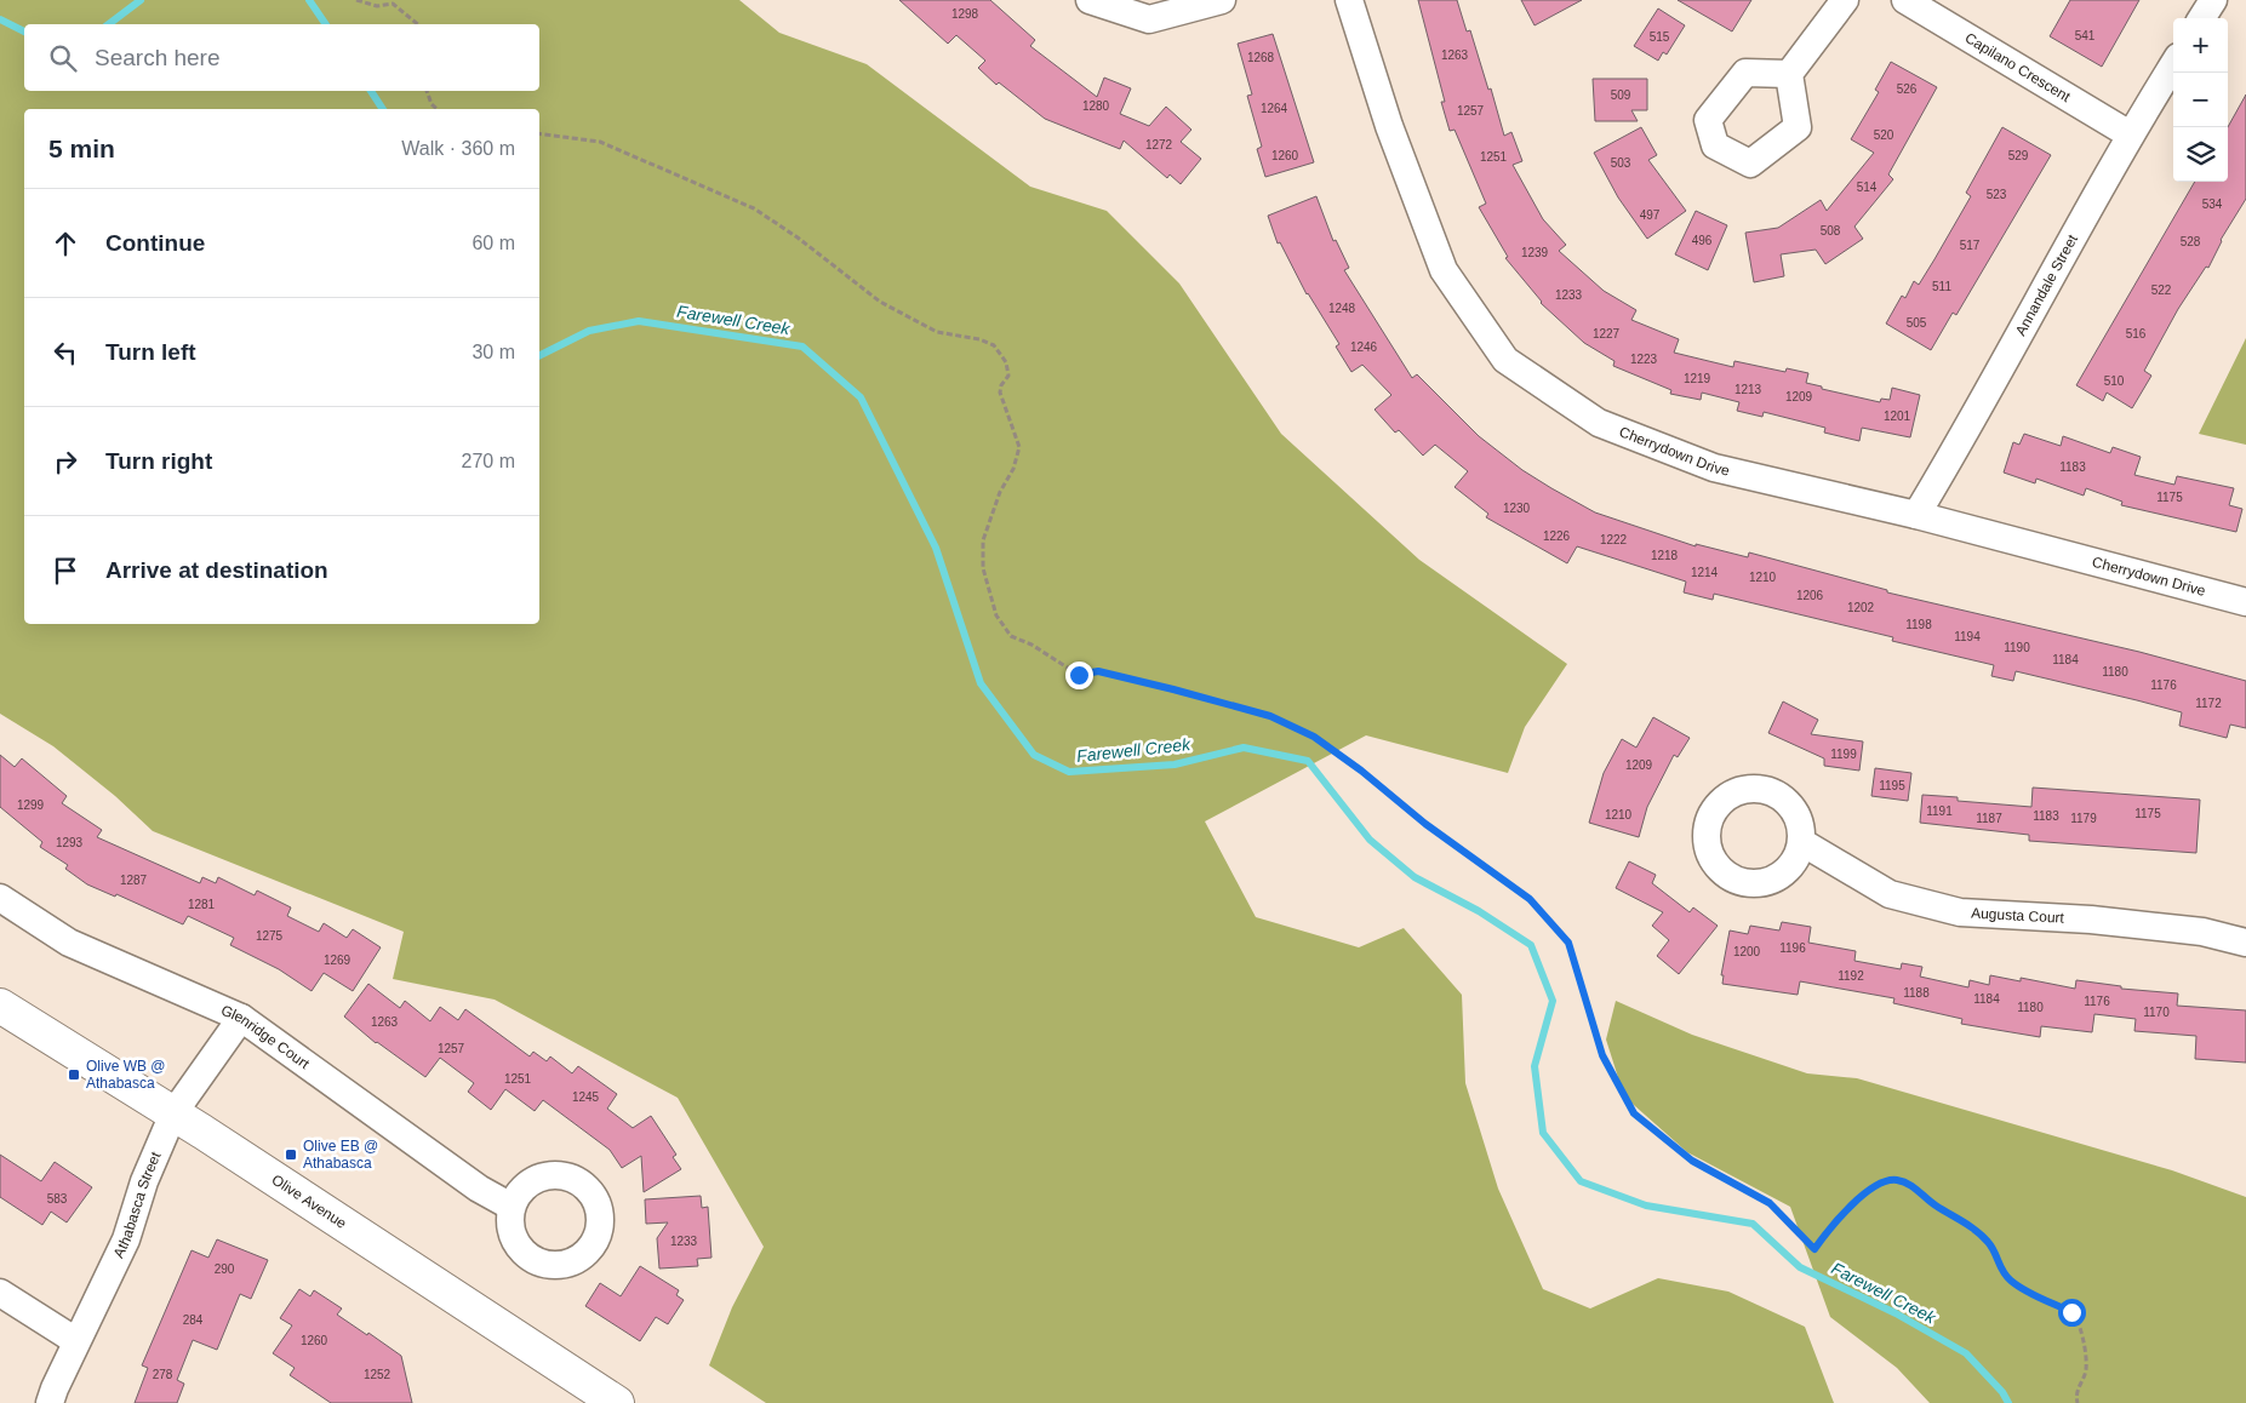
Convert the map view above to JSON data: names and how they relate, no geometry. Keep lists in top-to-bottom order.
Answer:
{
  "streets": {
    "main road": ["Olive Avenue"],
    "street": [
      "Capilano Crescent",
      "Annandale Street",
      "Cherrydown Drive",
      "Augusta Court",
      "Glenridge Court",
      "Athabasca Street"
    ]
  },
  "crossings": [
    ["Capilano Crescent", "Annandale Street"],
    ["Annandale Street", "Cherrydown Drive"],
    ["Glenridge Court", "Athabasca Street"],
    ["Olive Avenue", "Athabasca Street"]
  ],
  "water": ["Farewell Creek"],
  "places": {
    "transit": ["Olive WB @ Athabasca", "Olive EB @ Athabasca"]
  },
  "house_numbers": [
    "1298",
    "541",
    "515",
    "1263",
    "1268",
    "526",
    "509",
    "1280",
    "1264",
    "1257",
    "520",
    "1272",
    "1260",
    "529",
    "1251",
    "503",
    "514",
    "523",
    "534",
    "497",
    "508",
    "496",
    "528",
    "517",
    "1239",
    "511",
    "522",
    "1233",
    "1248",
    "505",
    "1227",
    "516",
    "1246",
    "1223",
    "1219",
    "510",
    "1213",
    "1209",
    "1201",
    "1183",
    "1175",
    "1230",
    "1226",
    "1222",
    "1218",
    "1214",
    "1210",
    "1206",
    "1202",
    "1198",
    "1194",
    "1190",
    "1184",
    "1180",
    "1176",
    "1172",
    "1199",
    "1209",
    "1195",
    "1299",
    "1191",
    "1175",
    "1210",
    "1183",
    "1187",
    "1179",
    "1293",
    "1287",
    "1281",
    "1275",
    "1196",
    "1200",
    "1269",
    "1192",
    "1188",
    "1184",
    "1176",
    "1180",
    "1170",
    "1263",
    "1257",
    "1251",
    "1245",
    "583",
    "1233",
    "290",
    "284",
    "1260",
    "278",
    "1252"
  ],
  "page": {
    "map_buttons": ["+", "−"],
    "search": "Search here",
    "heading": ["5 min", "Walk · 360 m"],
    "list": [
      ["Continue", "60 m"],
      ["Turn left", "30 m"],
      ["Turn right", "270 m"],
      "Arrive at destination"
    ]
  }
}
